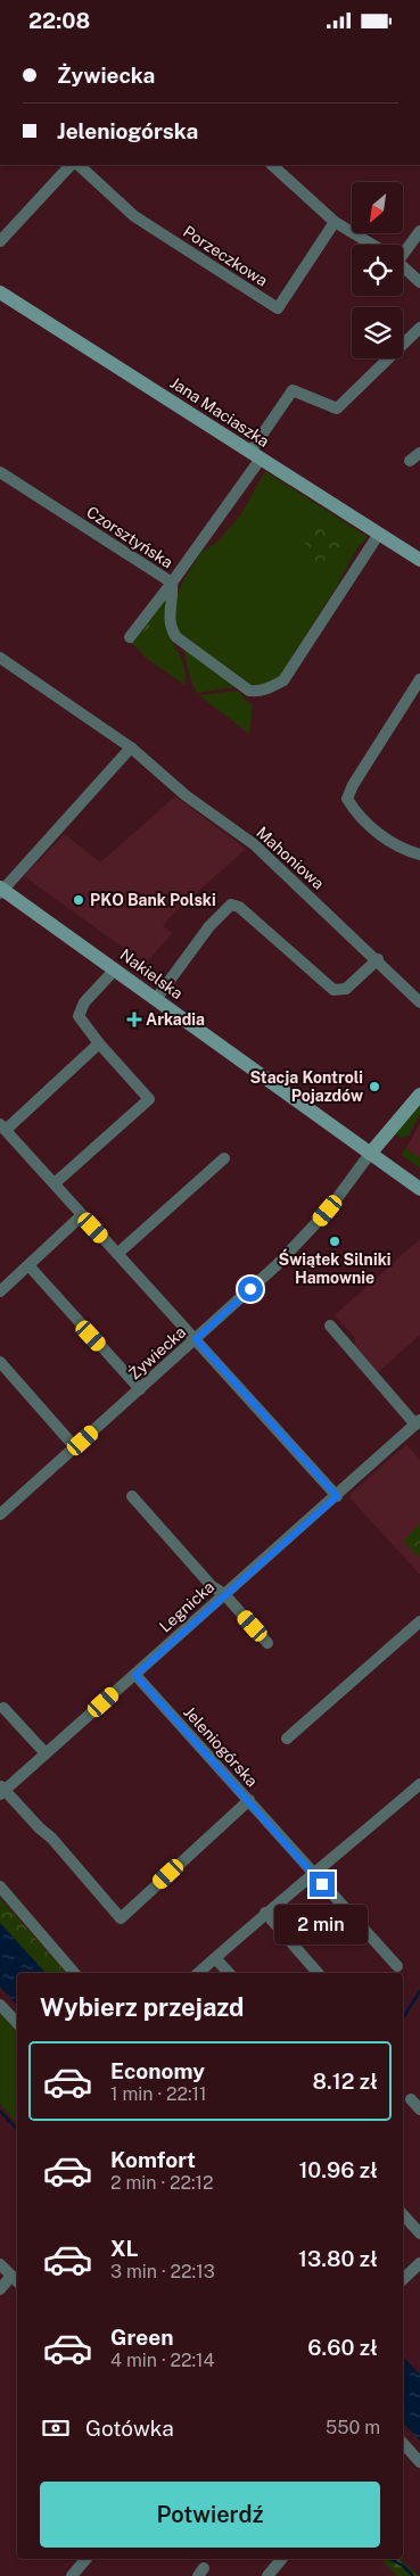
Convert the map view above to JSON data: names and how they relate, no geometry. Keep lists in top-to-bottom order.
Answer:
{
  "streets": {
    "street": [
      "Porzeczkowa",
      "Jana Maciaszka",
      "Czorsztyńska",
      "Mahoniowa",
      "Nakielska",
      "Żywiecka",
      "Legnicka",
      "Jeleniogórska"
    ]
  },
  "crossings": [
    ["Jana Maciaszka", "Czorsztyńska"],
    ["Nakielska", "Żywiecka"],
    ["Legnicka", "Jeleniogórska"]
  ],
  "places": {
    "other": ["PKO Bank Polski", "Stacja Kontroli Pojazdów", "Świątek Silniki Hamownie"],
    "health": ["Arkadia"]
  },
  "north": "bottom left",
  "page": {
    "status": "22:08",
    "banner": ["Żywiecka", "Jeleniogórska"],
    "bubble": "2 min",
    "heading": "Wybierz przejazd",
    "list": [
      {
        "name": "Economy",
        "note": "1 min · 22:11",
        "value": "8.12 zł"
      },
      {
        "name": "Komfort",
        "note": "2 min · 22:12",
        "value": "10.96 zł"
      },
      {
        "name": "XL",
        "note": "3 min · 22:13",
        "value": "13.80 zł"
      },
      {
        "name": "Green",
        "note": "4 min · 22:14",
        "value": "6.60 zł"
      }
    ],
    "pay": ["Gotówka", "550 m"],
    "buttons": "Potwierdź"
  }
}
